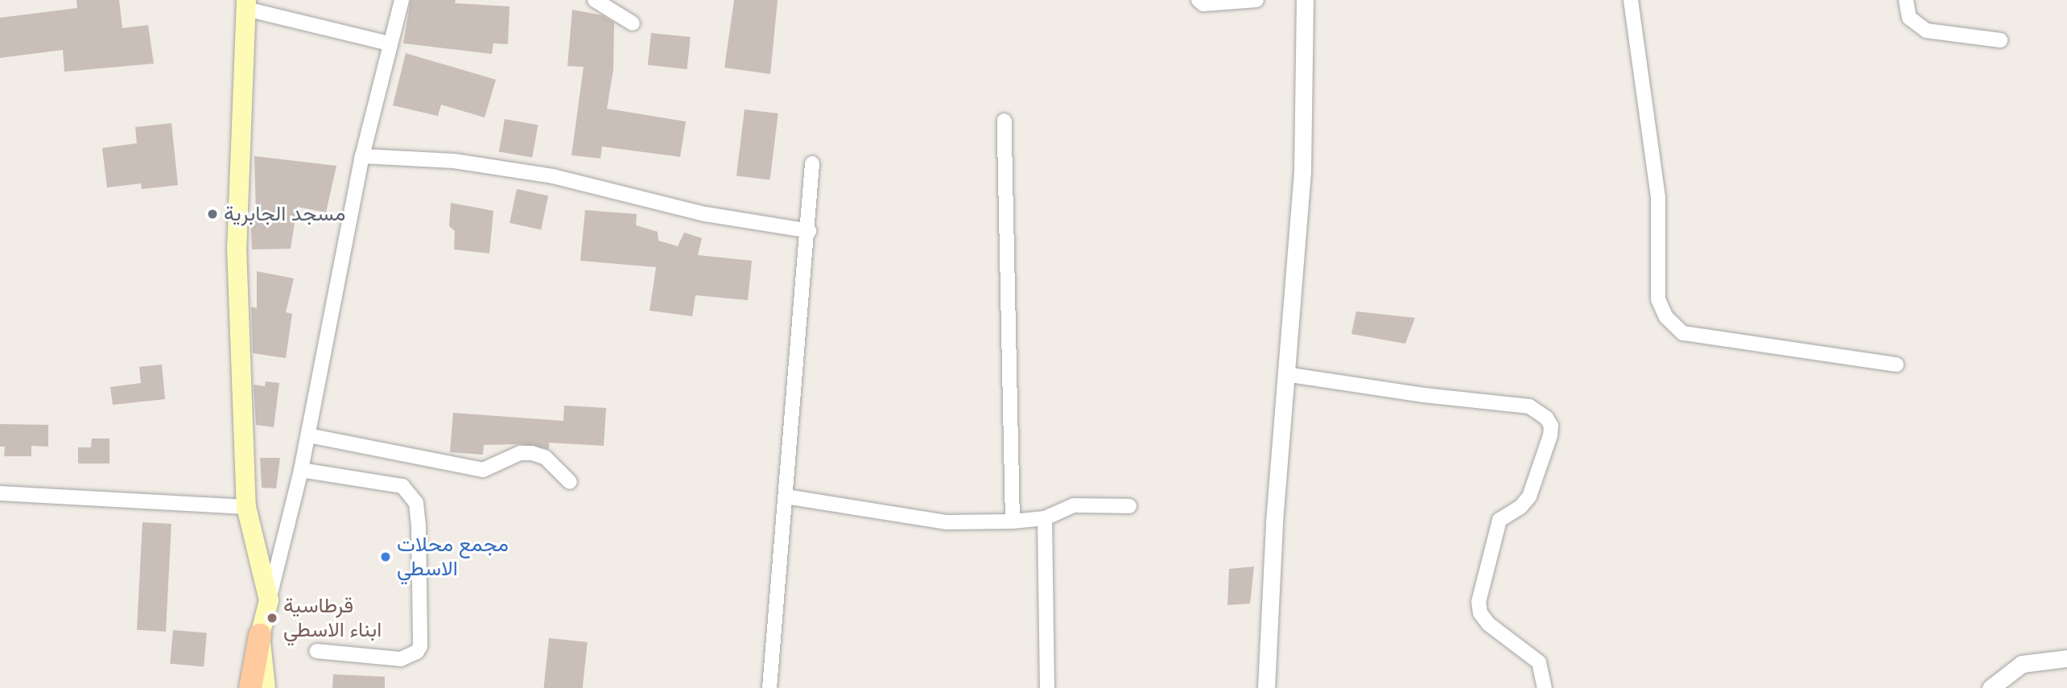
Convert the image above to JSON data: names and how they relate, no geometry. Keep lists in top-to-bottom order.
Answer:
{
  "places": ["مسجد الجابرية", "مجمع محلات الاسطي", "قرطاسية ابناء الاسطي"]
}
